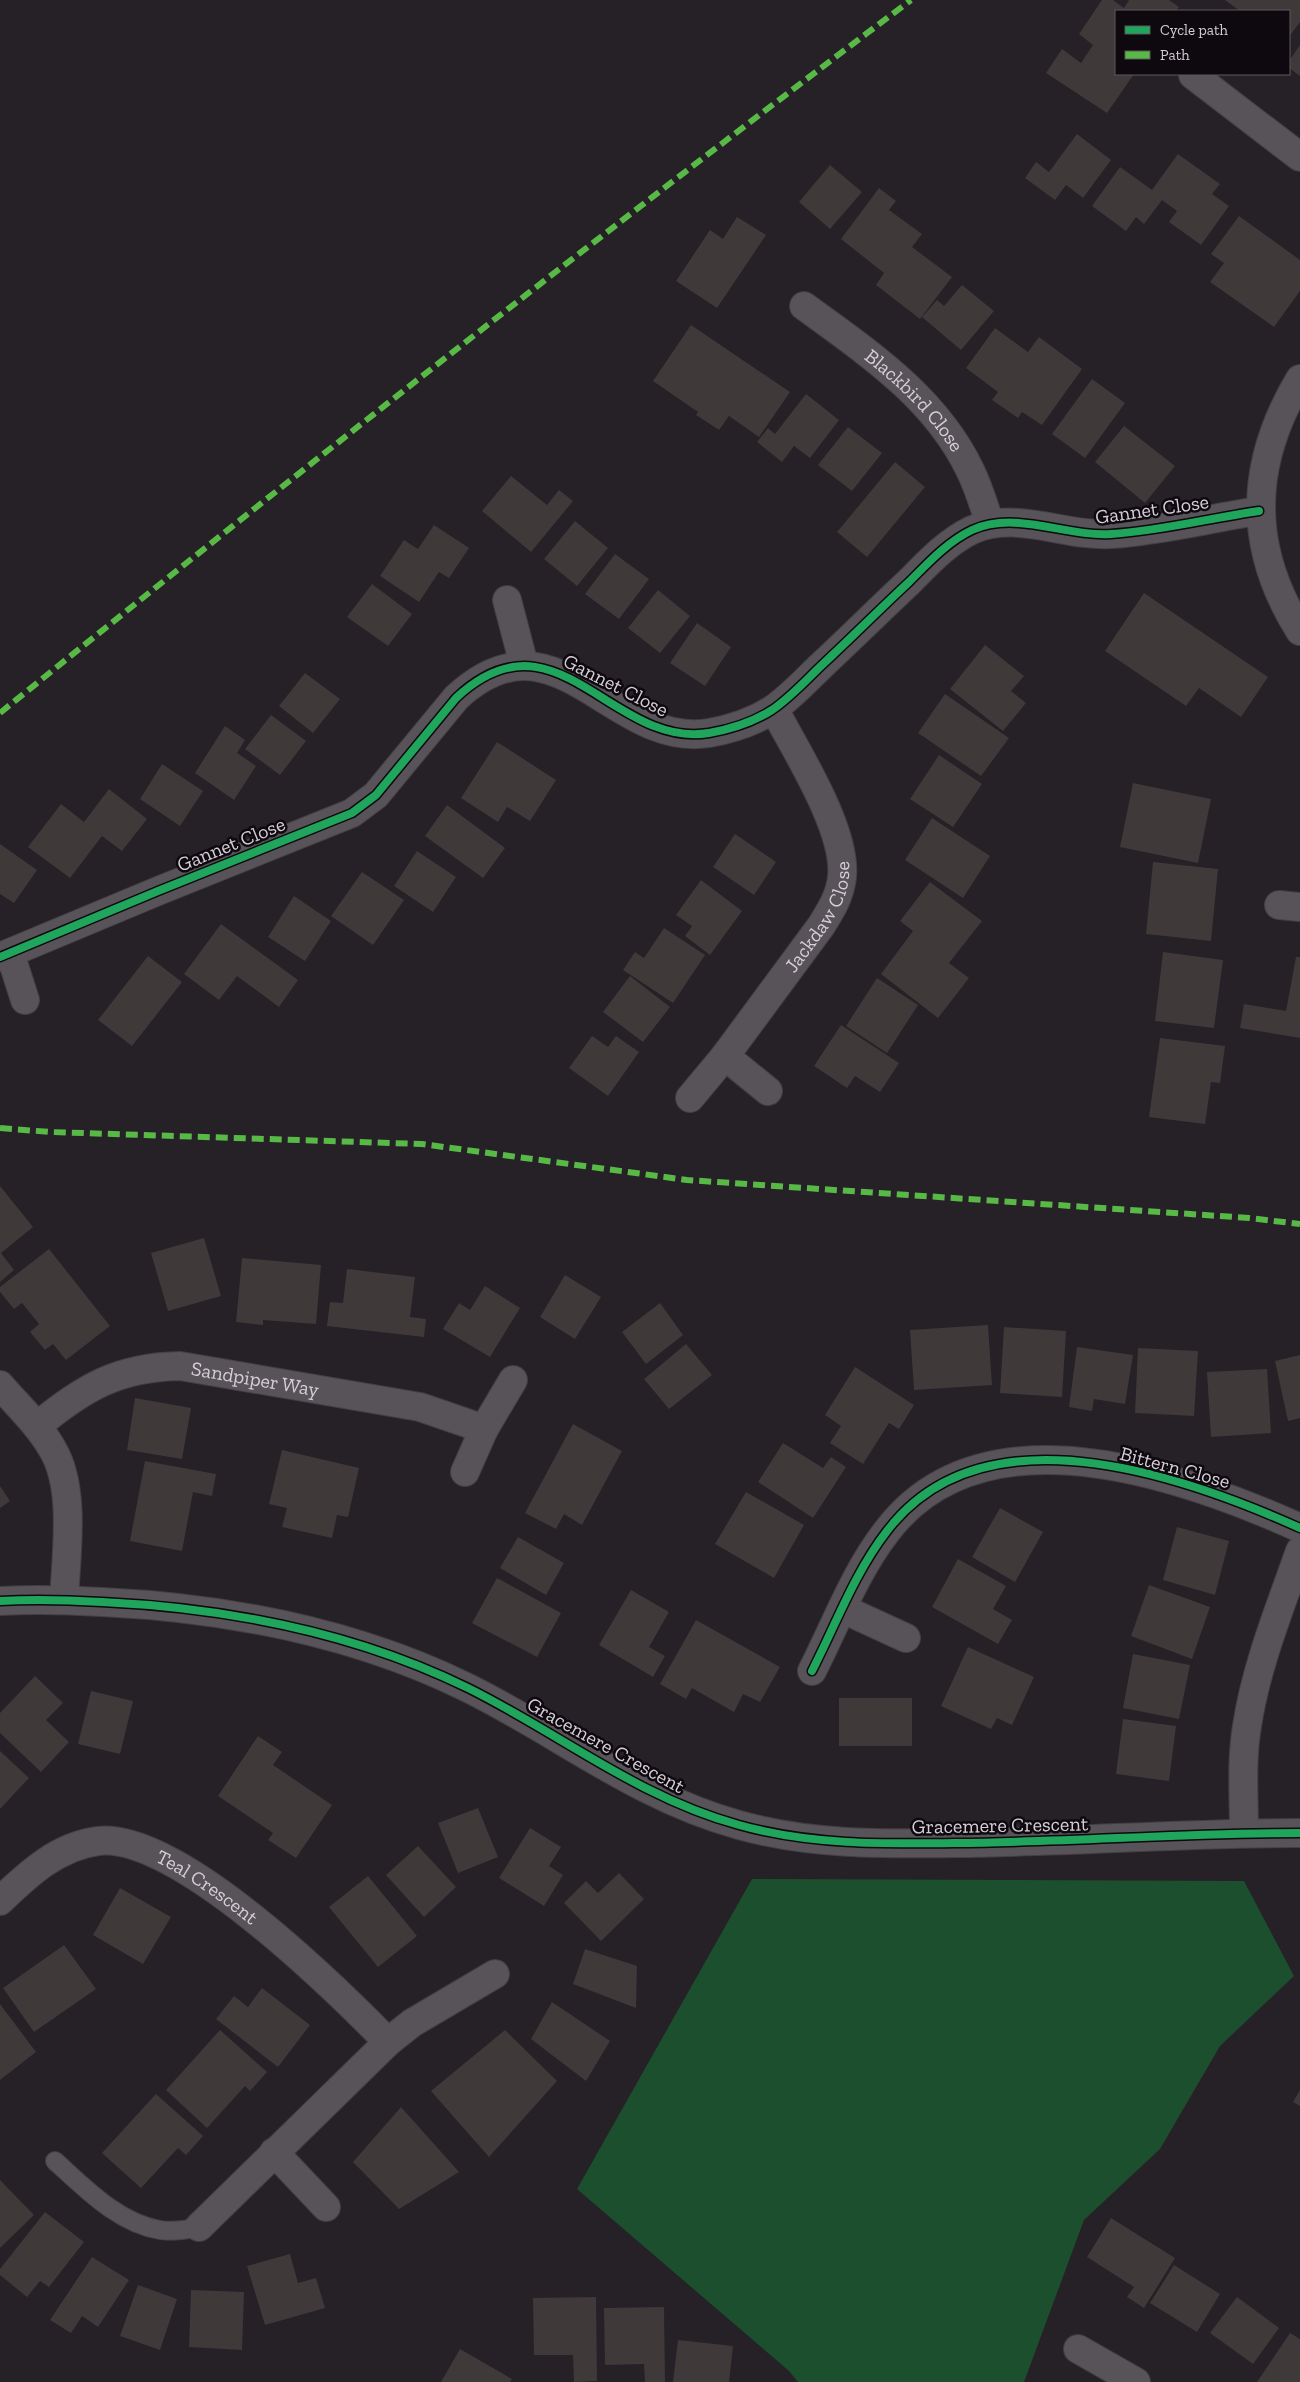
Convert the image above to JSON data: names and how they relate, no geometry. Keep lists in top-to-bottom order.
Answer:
{
  "streets": {
    "street": [
      "Blackbird Close",
      "Gannet Close",
      "Jackdaw Close",
      "Sandpiper Way",
      "Bittern Close",
      "Gracemere Crescent",
      "Teal Crescent"
    ]
  },
  "crossings": [
    ["Blackbird Close", "Gannet Close"],
    ["Gannet Close", "Jackdaw Close"]
  ],
  "legend": ["Cycle path", "Path"]
}
